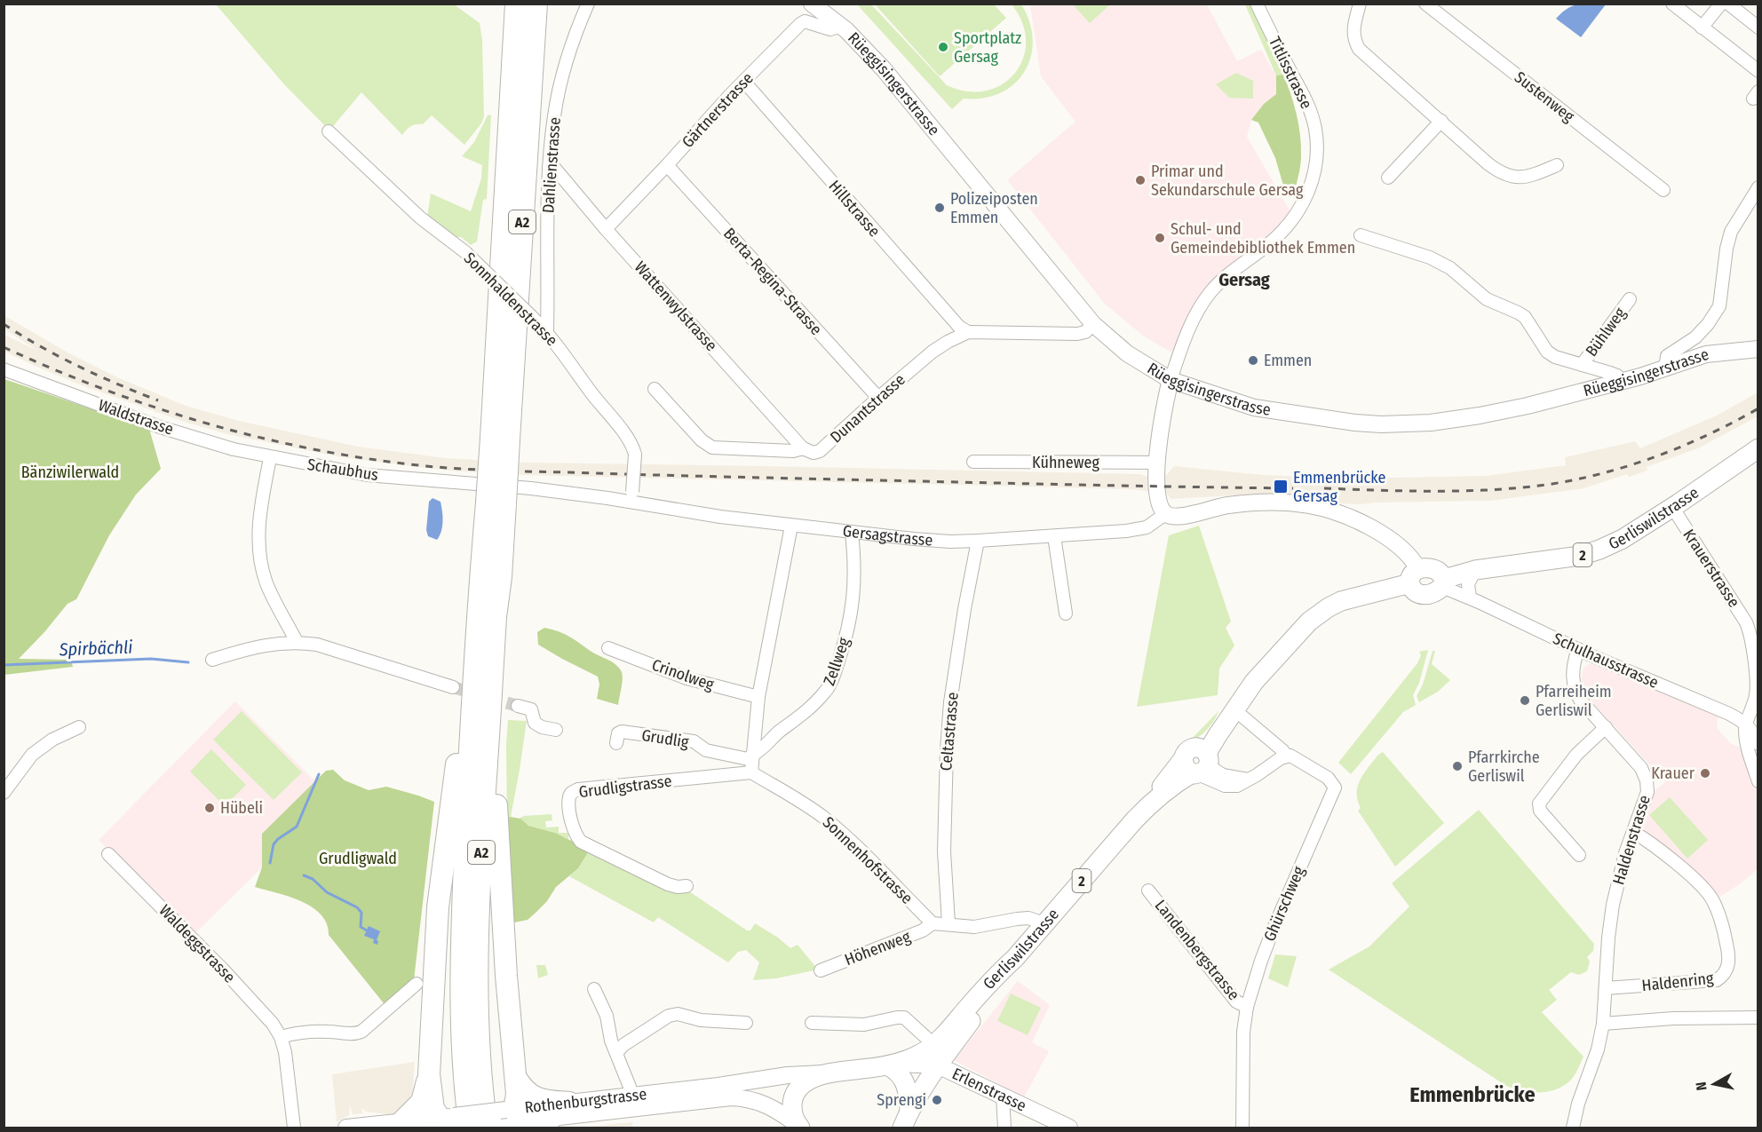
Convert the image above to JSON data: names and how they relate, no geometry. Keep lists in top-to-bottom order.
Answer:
{
  "streets": {
    "highway": ["A2"],
    "main road": ["Gerliswilstrasse", "2"],
    "street": [
      "Titlisstrasse",
      "Rüeggisingerstrasse",
      "Sustenweg",
      "Gärtnerstrasse",
      "Dahlienstrasse",
      "Hillstrasse",
      "Berta-Regina-Strasse",
      "Sonnhaldenstrasse",
      "Wattenwylstrasse",
      "Bühlweg",
      "Dunantstrasse",
      "Waldstrasse",
      "Kühneweg",
      "Schaubhus",
      "Gersagstrasse",
      "Krauerstrasse",
      "Schulhausstrasse",
      "Zellweg",
      "Crinolweg",
      "Celtastrasse",
      "Grudlig",
      "Grudligstrasse",
      "Haldenstrasse",
      "Sonnenhofstrasse",
      "Ghürschweg",
      "Waldeggstrasse",
      "Höhenweg",
      "Landenbergstrasse",
      "Haldenring",
      "Erlenstrasse",
      "Rothenburgstrasse"
    ]
  },
  "crossings": [
    ["Titlisstrasse", "Rüeggisingerstrasse"],
    ["Rüeggisingerstrasse", "Gärtnerstrasse"],
    ["Rüeggisingerstrasse", "Dunantstrasse"],
    ["Gärtnerstrasse", "Hillstrasse"],
    ["Gärtnerstrasse", "Berta-Regina-Strasse"],
    ["Gärtnerstrasse", "Wattenwylstrasse"],
    ["Dahlienstrasse", "Sonnhaldenstrasse"],
    ["Dahlienstrasse", "Wattenwylstrasse"],
    ["Hillstrasse", "Dunantstrasse"],
    ["A2", "Rothenburgstrasse"],
    ["Berta-Regina-Strasse", "Dunantstrasse"],
    ["Sonnhaldenstrasse", "Gersagstrasse"],
    ["Wattenwylstrasse", "Dunantstrasse"],
    ["Waldstrasse", "Schaubhus"],
    ["Schaubhus", "Gersagstrasse"],
    ["Gerliswilstrasse", "2"],
    ["Gerliswilstrasse", "Krauerstrasse"],
    ["Gerliswilstrasse", "Schulhausstrasse"],
    ["Gersagstrasse", "Zellweg"],
    ["Gersagstrasse", "Celtastrasse"],
    ["2", "Erlenstrasse"],
    ["2", "Rothenburgstrasse"],
    ["Krauerstrasse", "Schulhausstrasse"],
    ["Schulhausstrasse", "Haldenstrasse"],
    ["Zellweg", "Grudlig"],
    ["Zellweg", "Grudligstrasse"],
    ["Zellweg", "Sonnenhofstrasse"],
    ["Grudlig", "Grudligstrasse"],
    ["Grudlig", "Sonnenhofstrasse"],
    ["Grudligstrasse", "Sonnenhofstrasse"],
    ["Haldenstrasse", "Haldenring"],
    ["Sonnenhofstrasse", "Höhenweg"],
    ["Ghürschweg", "Landenbergstrasse"]
  ],
  "districts": ["Gersag", "Emmenbrücke"],
  "water": ["Spirbächli"],
  "parks": ["Bänziwilerwald", "Grudligwald"],
  "places": {
    "other": [
      "Sportplatz Gersag",
      "Primar und Sekundarschule Gersag",
      "Polizeiposten Emmen",
      "Schul- und Gemeindebibliothek Emmen",
      "Emmen",
      "Pfarreiheim Gerliswil",
      "Pfarrkirche Gerliswil",
      "Krauer",
      "Hübeli",
      "Sprengi"
    ],
    "transit": ["Emmenbrücke Gersag"]
  },
  "north": "left"
}
